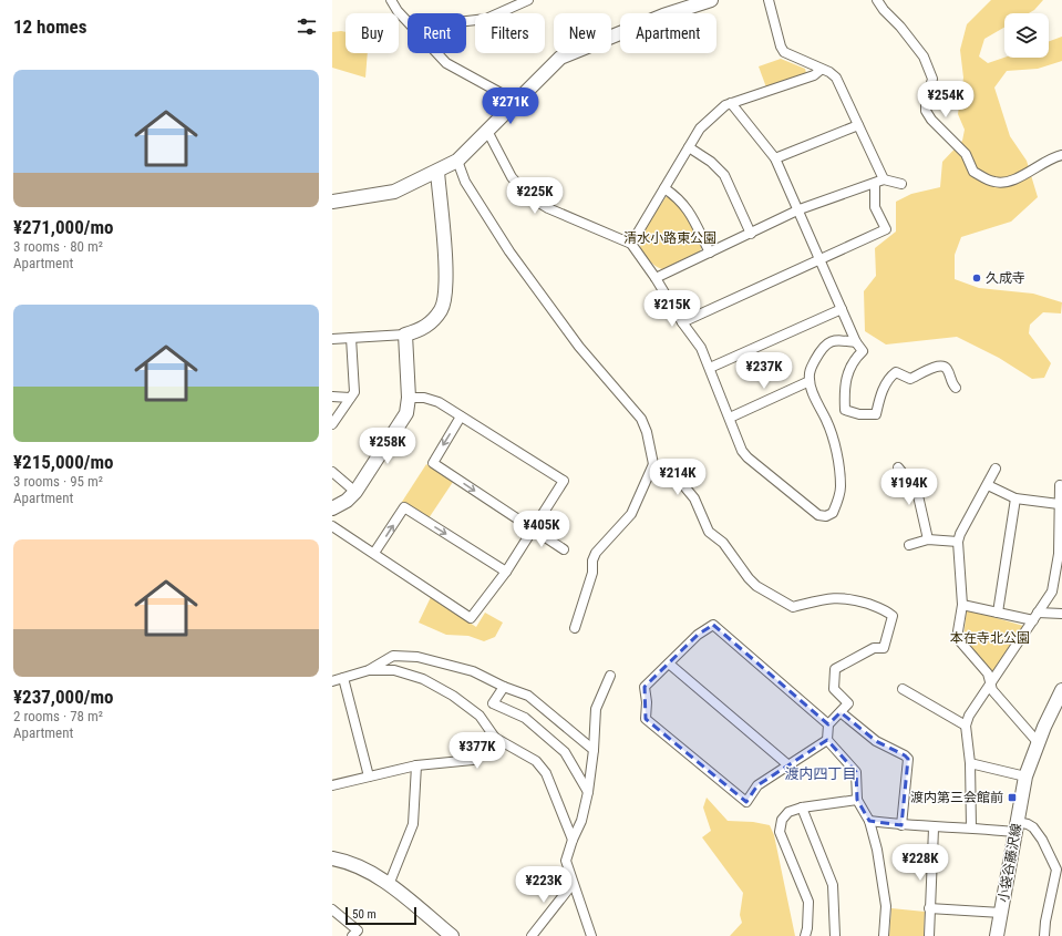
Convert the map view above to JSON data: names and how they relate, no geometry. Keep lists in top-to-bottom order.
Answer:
{
  "streets": {
    "street": ["小袋谷藤沢線"]
  },
  "districts": ["渡内四丁目"],
  "parks": ["清水小路東公園", "本在寺北公園"],
  "places": {
    "other": ["久成寺"],
    "transit": ["渡内第三会館前"]
  },
  "scale_bar": "50 m",
  "page": {
    "heading": "12 homes",
    "chip": [
      "Buy",
      "Rent",
      "Filters",
      "New",
      "Apartment"
    ],
    "list": [
      {
        "name": "¥271,000/mo",
        "note": "3 rooms · 80 m² · Apartment"
      },
      {
        "name": "¥215,000/mo",
        "note": "3 rooms · 95 m² · Apartment"
      },
      {
        "name": "¥237,000/mo",
        "note": "2 rooms · 78 m² · Apartment"
      }
    ],
    "price": [
      "¥254K",
      "¥271K",
      "¥225K",
      "¥215K",
      "¥237K",
      "¥258K",
      "¥214K",
      "¥194K",
      "¥405K",
      "¥377K",
      "¥228K",
      "¥223K"
    ],
    "scale": "50 m"
  }
}
